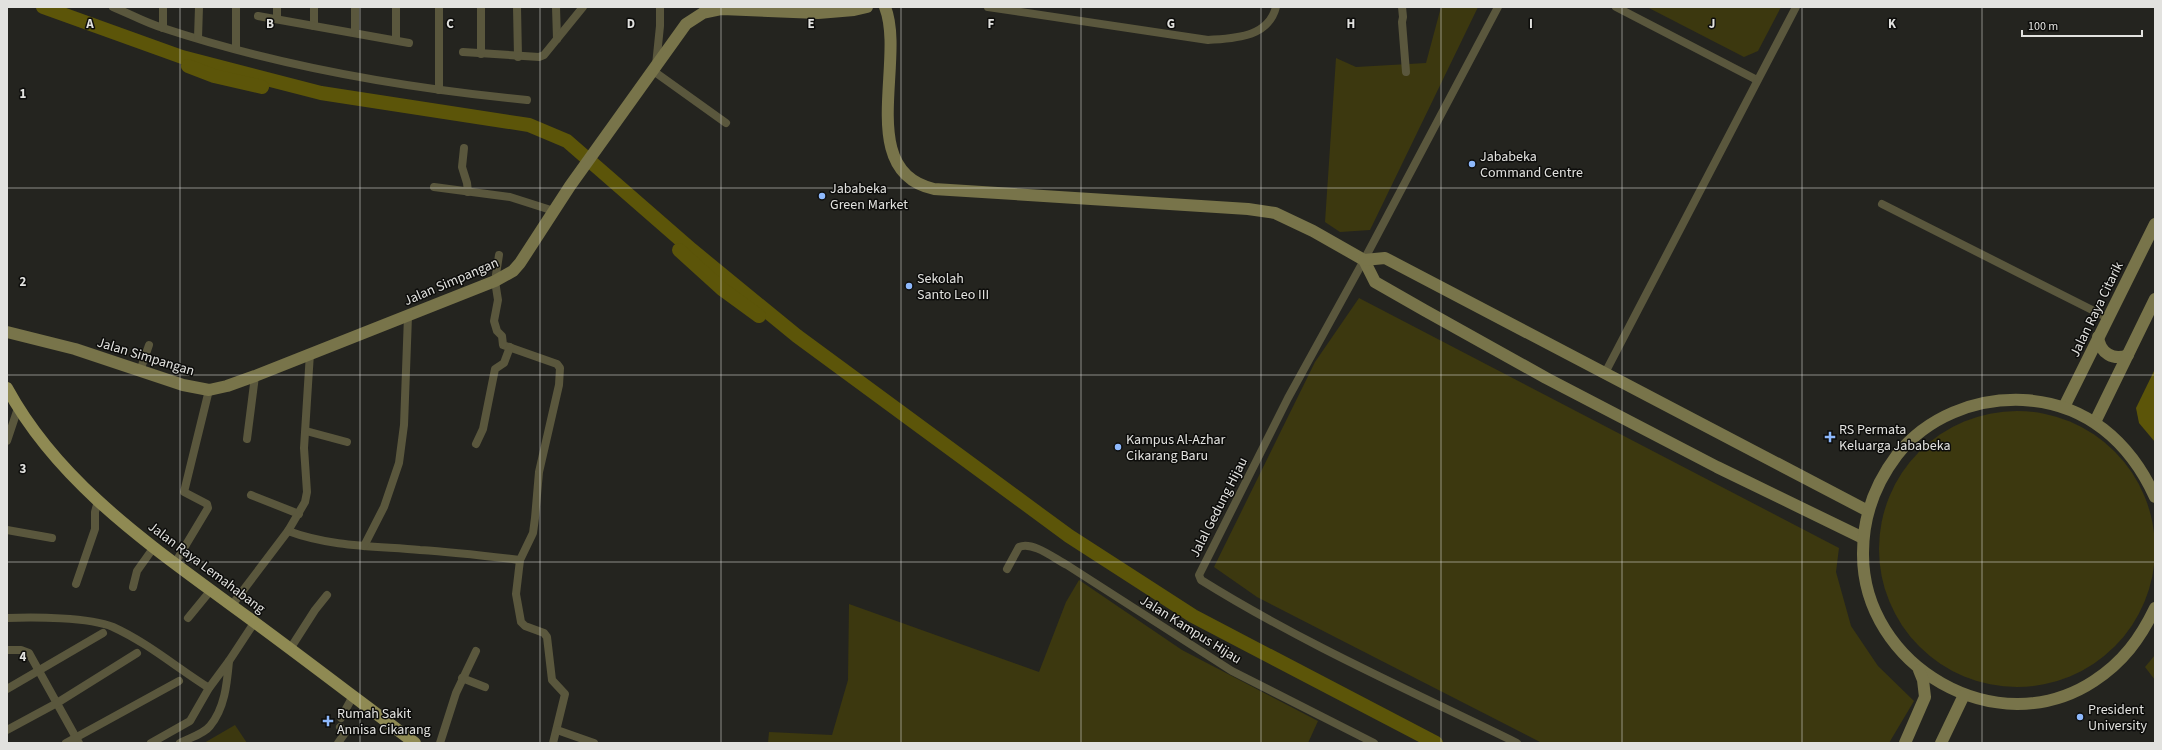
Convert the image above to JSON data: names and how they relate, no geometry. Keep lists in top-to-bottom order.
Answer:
{
  "streets": {
    "main road": ["Jalan Raya Lemahabang"],
    "street": [
      "Jalan Simpangan",
      "Jalan Raya Citarik",
      "Jalal Gedung Hijau",
      "Jalan Kampus Hijau"
    ]
  },
  "places": {
    "other": [
      "Jababeka Command Centre",
      "Jababeka Green Market",
      "Sekolah Santo Leo III",
      "Kampus Al-Azhar Cikarang Baru",
      "President University"
    ],
    "health": ["RS Permata Keluarga Jababeka", "Rumah Sakit Annisa Cikarang"]
  },
  "scale_bar": "100 m",
  "grid": {
    "columns": [
      "A",
      "B",
      "C",
      "D",
      "E",
      "F",
      "G",
      "H",
      "I",
      "J",
      "K"
    ],
    "rows": [
      "1",
      "2",
      "3",
      "4"
    ]
  }
}
